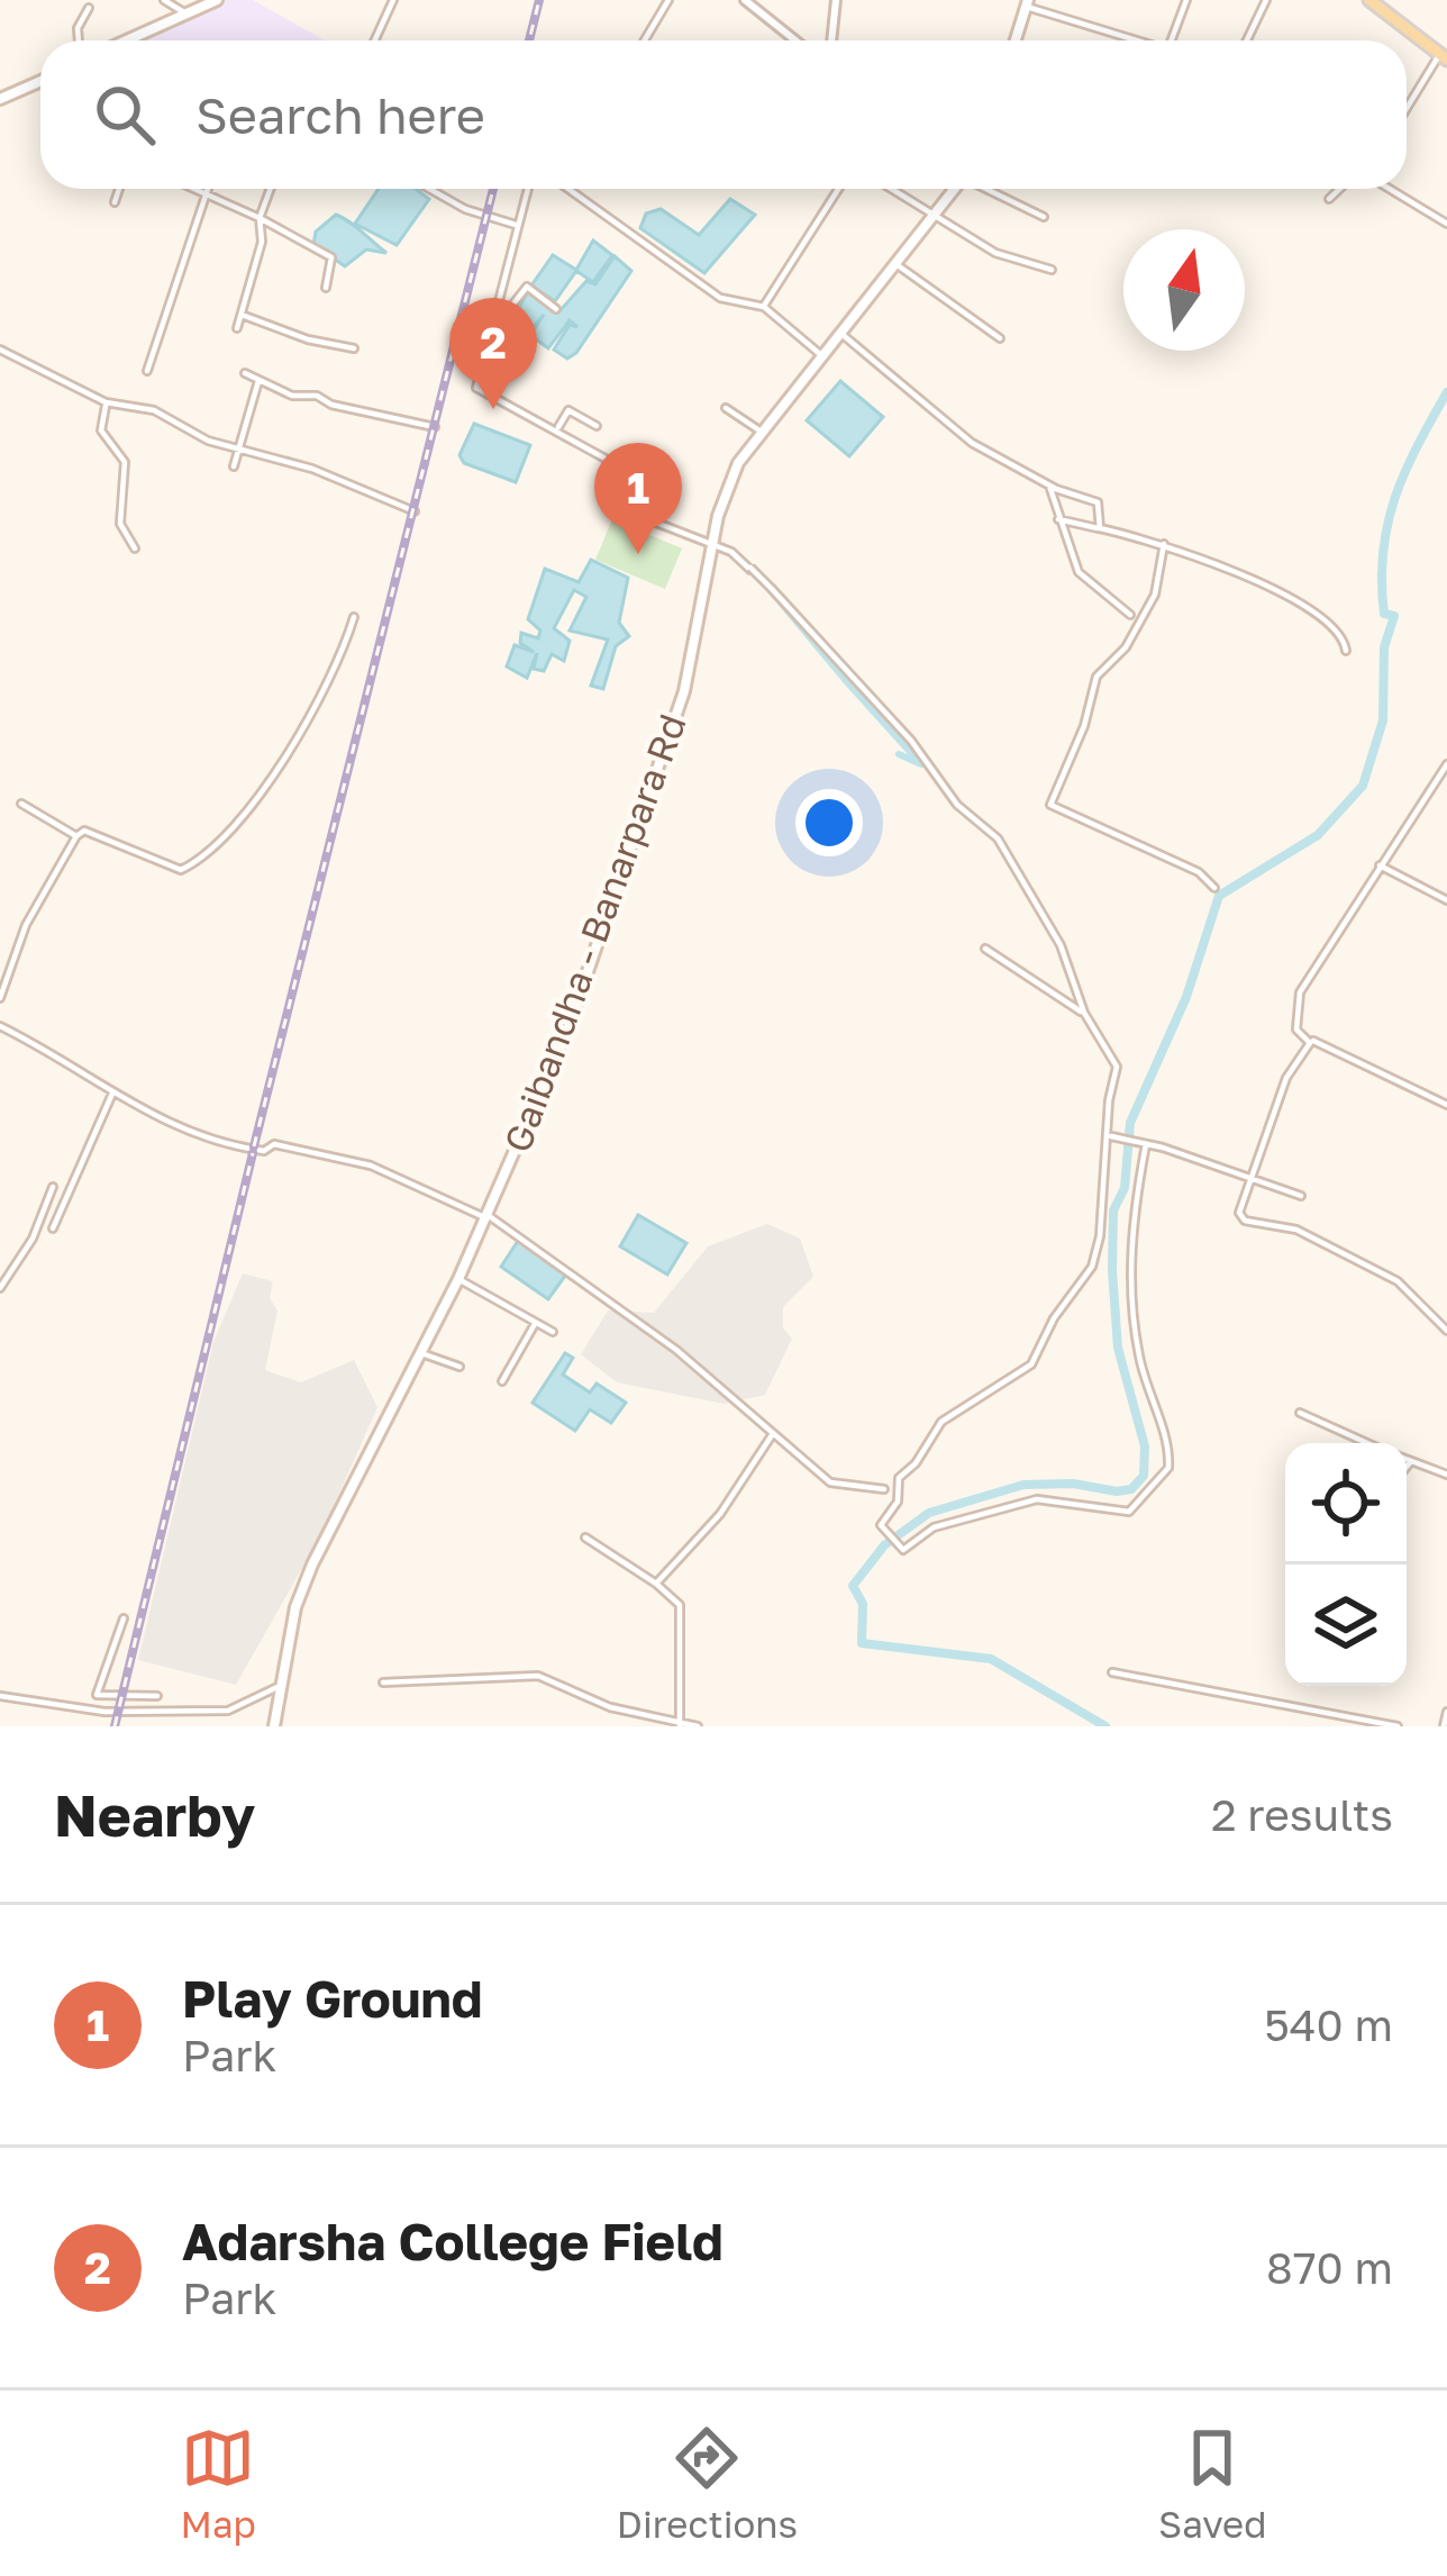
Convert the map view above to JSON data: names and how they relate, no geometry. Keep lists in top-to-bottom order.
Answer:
{
  "streets": {
    "main road": ["Gaibandha - Banarpara Rd"]
  },
  "north": "top",
  "page": {
    "search": "Search here",
    "pins": ["2", "1"],
    "heading": ["Nearby", "2 results"],
    "list": [
      {
        "mark": "1",
        "name": "Play Ground",
        "note": "Park",
        "value": "540 m"
      },
      {
        "mark": "2",
        "name": "Adarsha College Field",
        "note": "Park",
        "value": "870 m"
      }
    ],
    "nav": ["Map", "Directions", "Saved"]
  }
}
